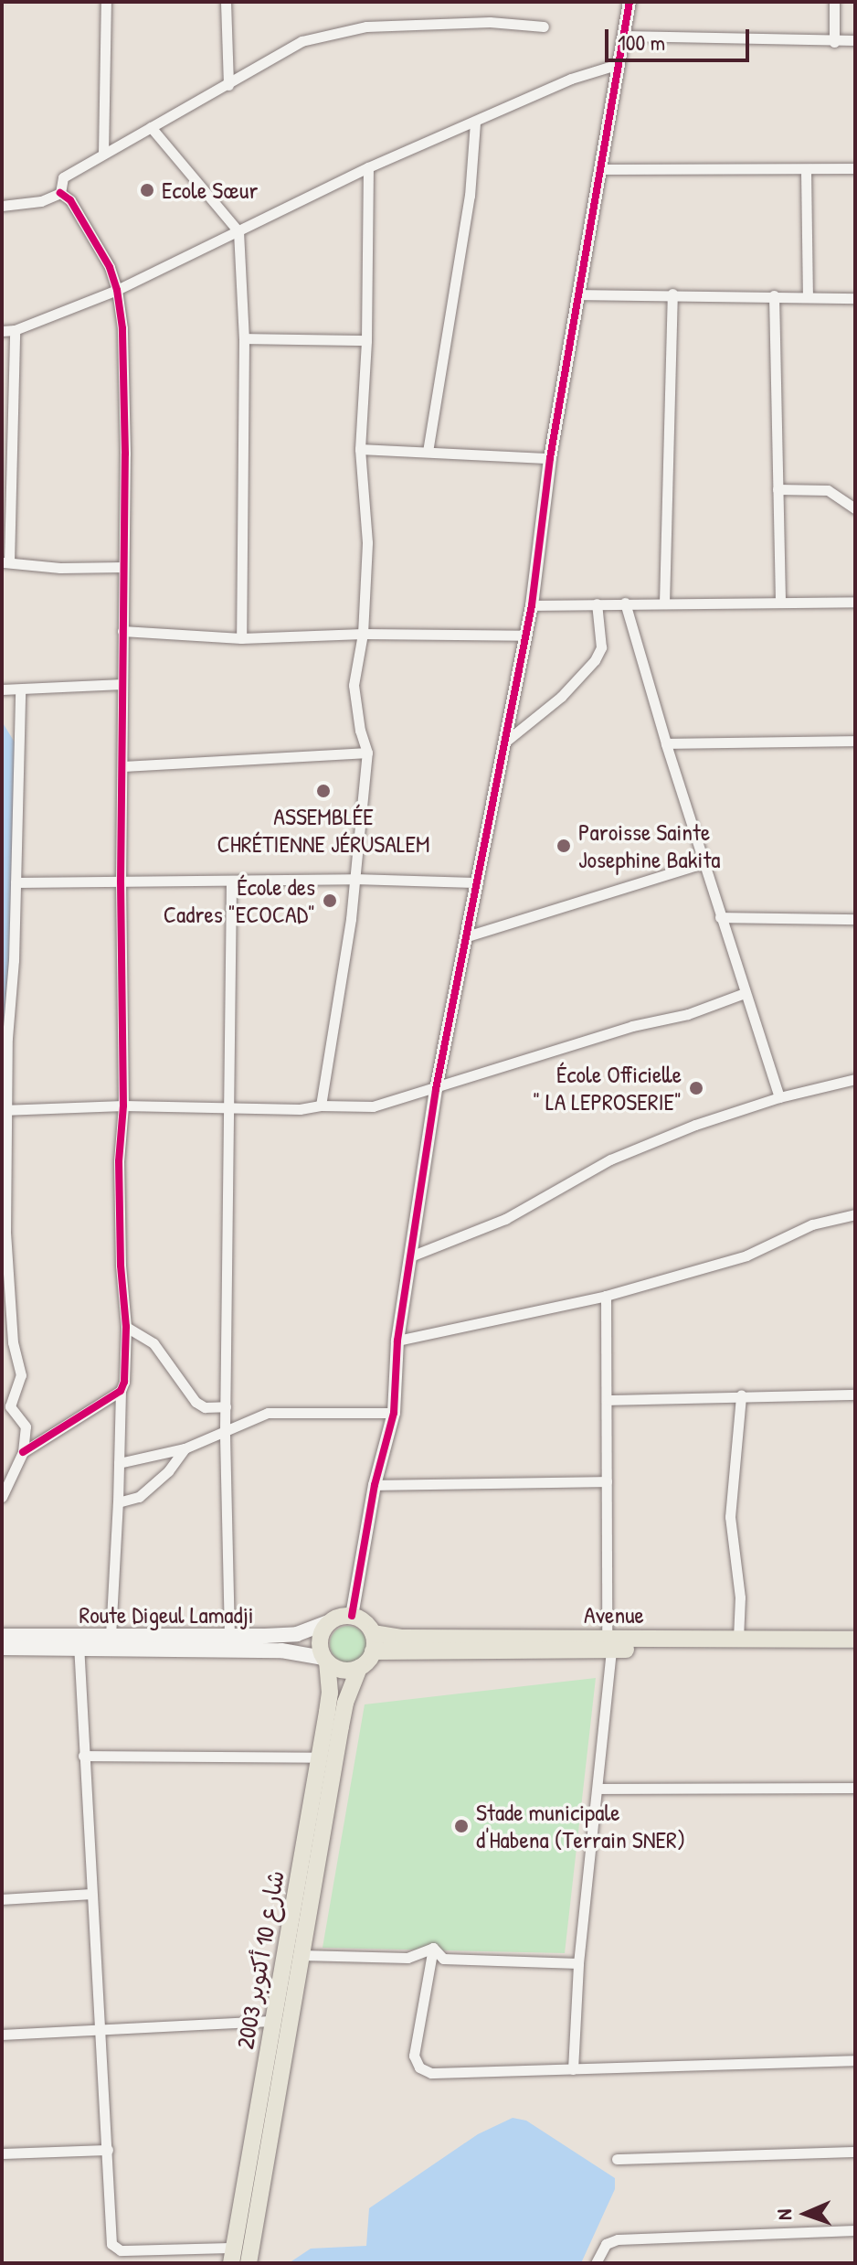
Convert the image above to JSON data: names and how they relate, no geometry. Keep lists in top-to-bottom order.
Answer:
{
  "streets": {
    "highway": ["Avenue", "شارع 10 أكتوبر 2003"],
    "main road": ["Route Digeul Lamadji"]
  },
  "crossings": [
    ["Route Digeul Lamadji", "Avenue"],
    ["Route Digeul Lamadji", "شارع 10 أكتوبر 2003"],
    ["Avenue", "شارع 10 أكتوبر 2003"]
  ],
  "places": [
    "Ecole Sœur",
    "ASSEMBLÉE CHRÉTIENNE JÉRUSALEM",
    "Paroisse Sainte Josephine Bakita",
    "École des Cadres \"ECOCAD\"",
    "École Officielle \" LA LEPROSERIE\"",
    "Stade municipale d'Habena (Terrain SNER)"
  ],
  "scale_bar": "100 m",
  "north": "left"
}
